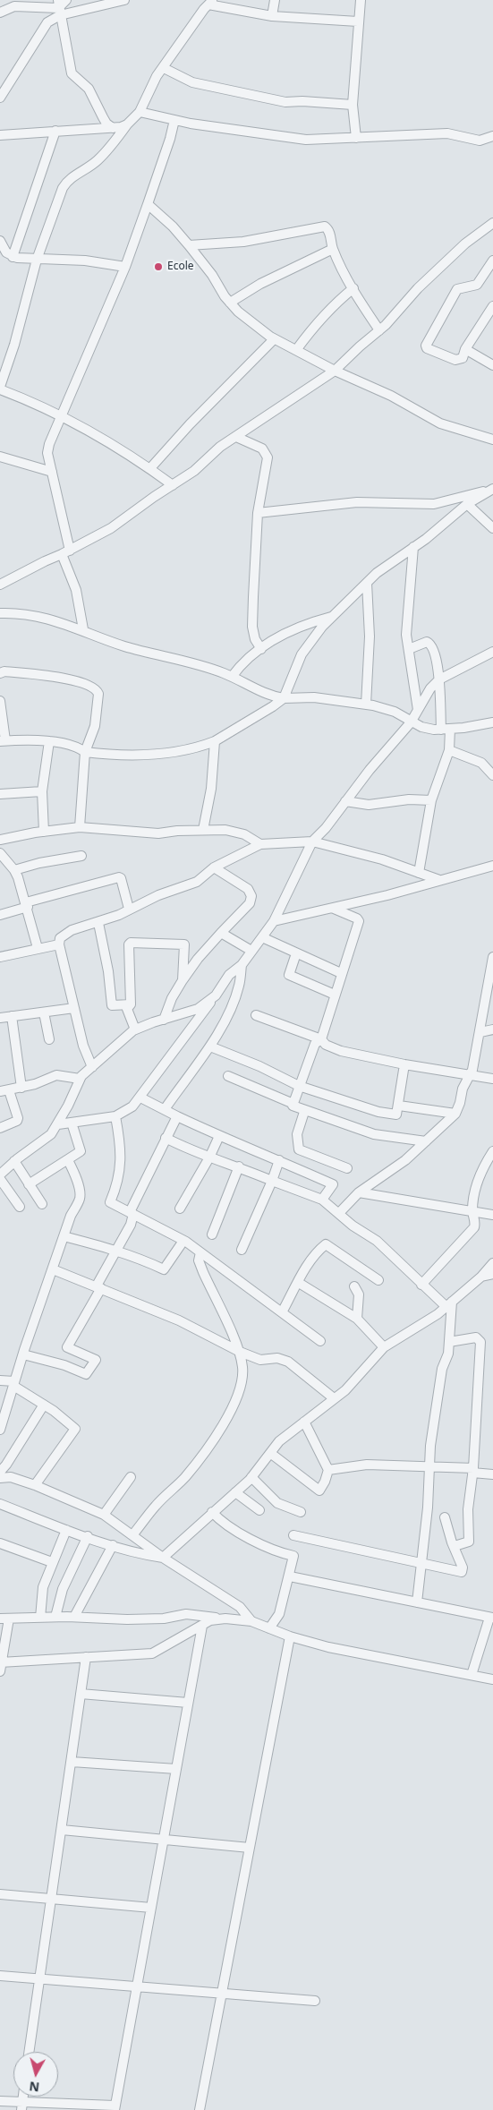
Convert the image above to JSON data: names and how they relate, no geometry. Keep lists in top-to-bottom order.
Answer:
{
  "places": ["Ecole"],
  "north": "bottom"
}
